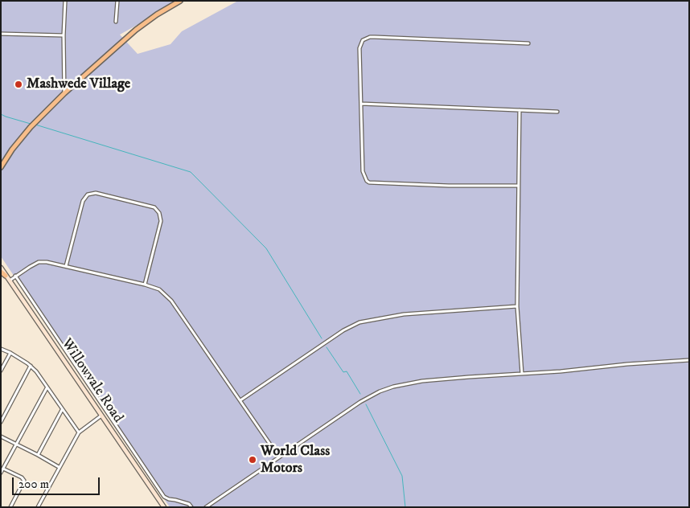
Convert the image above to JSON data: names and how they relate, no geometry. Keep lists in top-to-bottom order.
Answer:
{
  "streets": {
    "main road": ["Willowvale Road"]
  },
  "places": ["Mashwede Village", "World Class Motors"],
  "scale_bar": "200 m"
}
